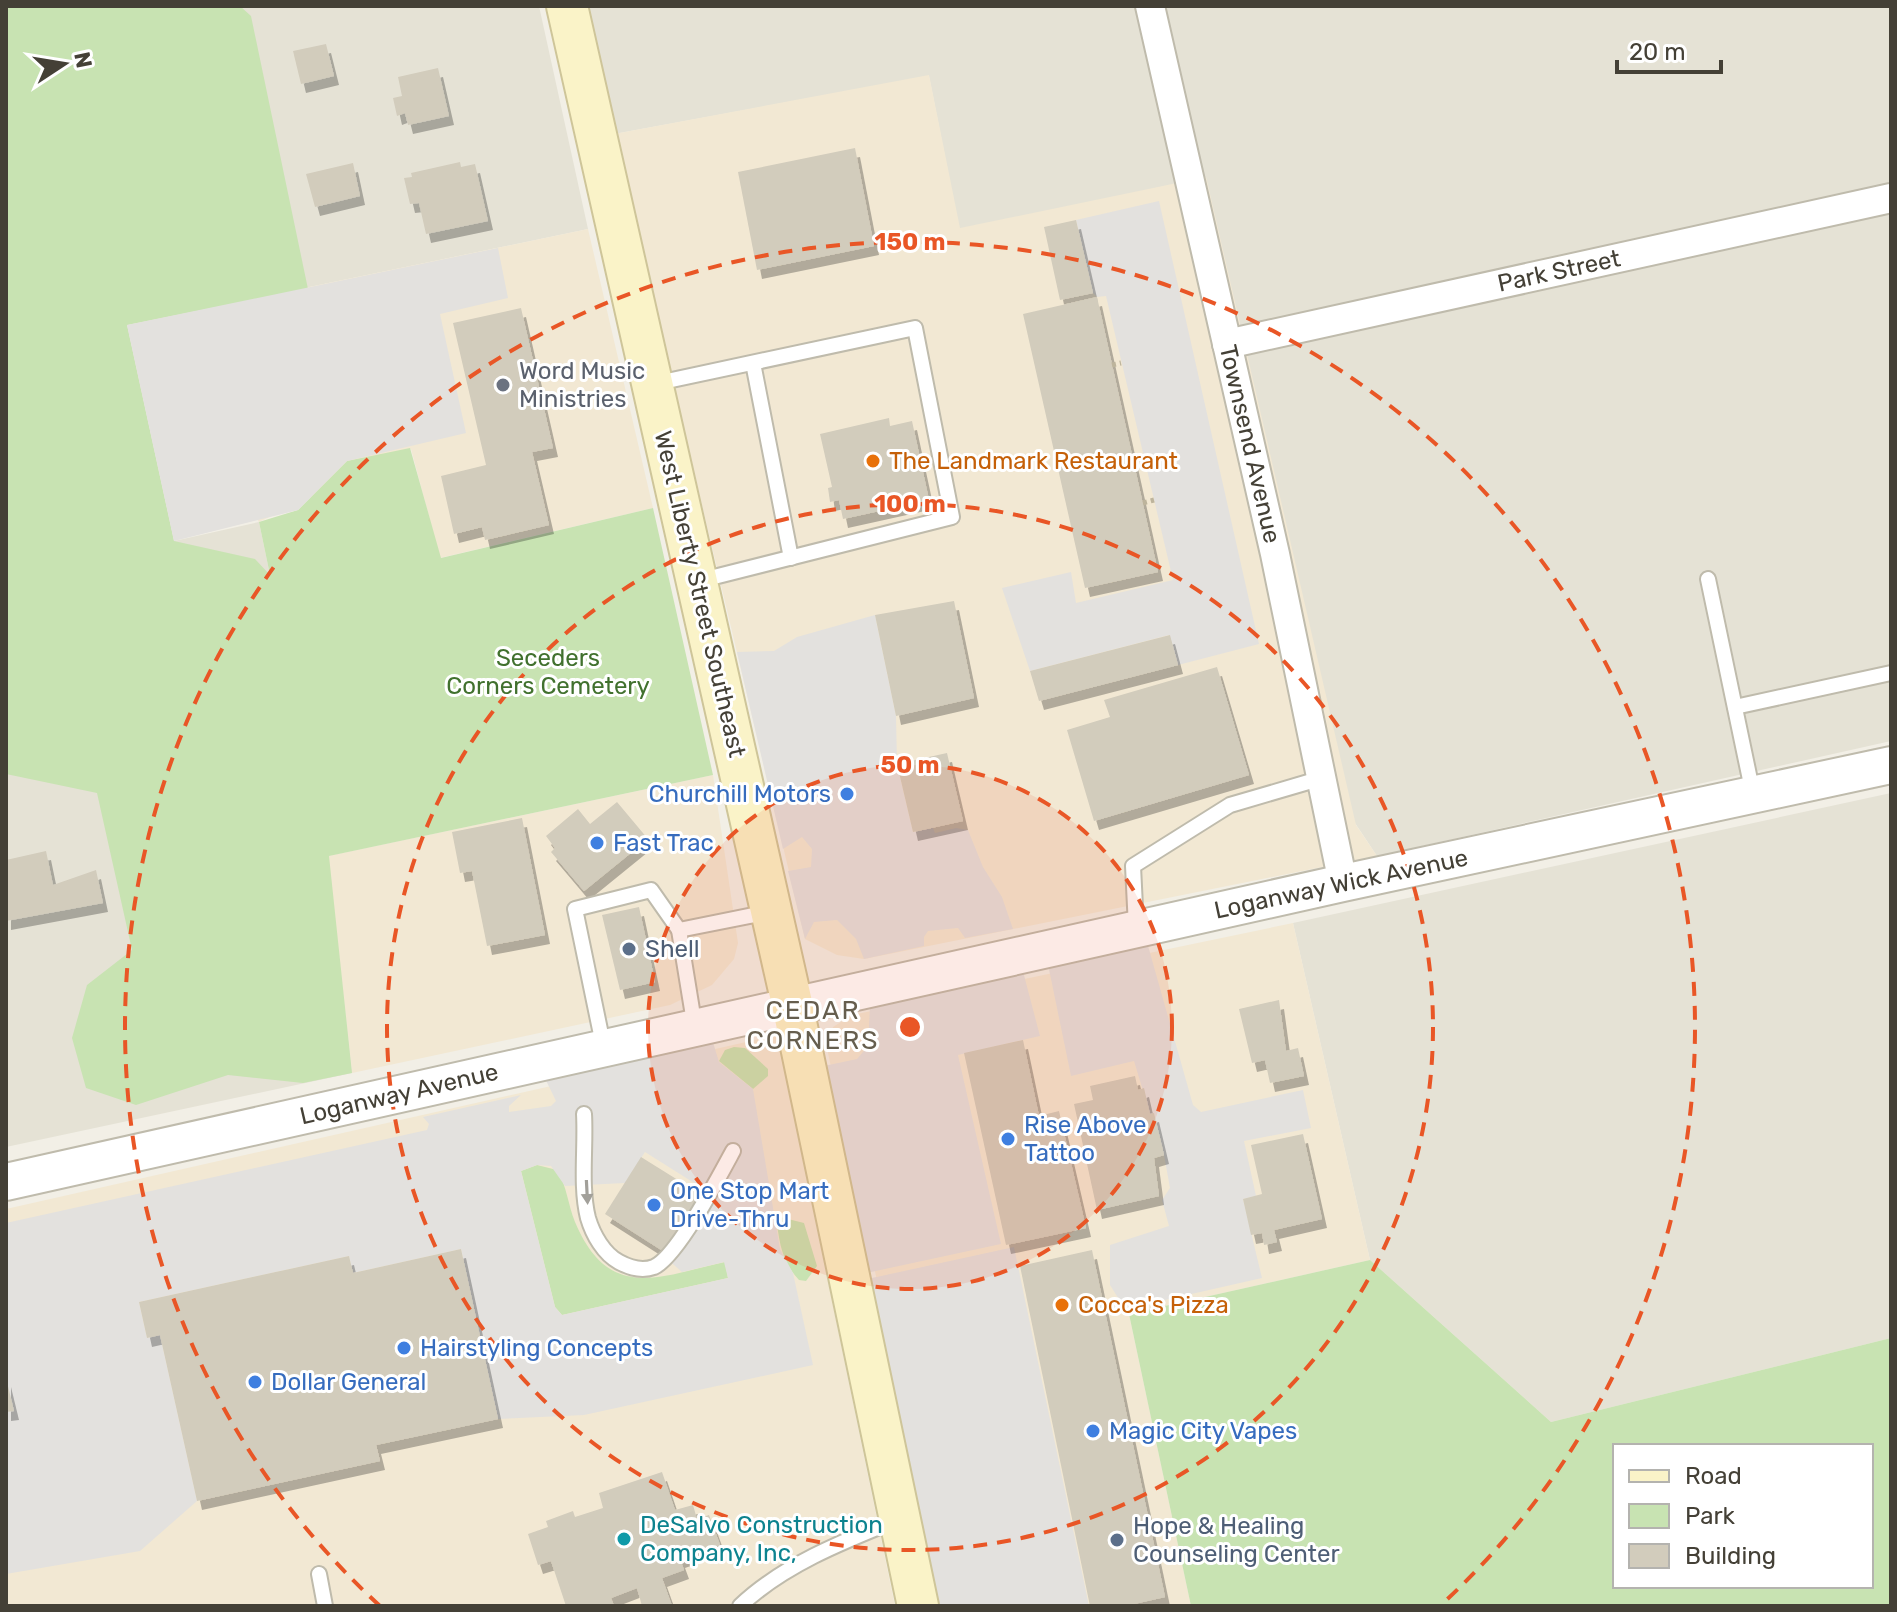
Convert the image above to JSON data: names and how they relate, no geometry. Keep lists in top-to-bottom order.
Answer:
{
  "streets": {
    "main road": ["West Liberty Street Southeast"],
    "street": [
      "Park Street",
      "Townsend Avenue",
      "Loganway Wick Avenue",
      "Loganway Avenue"
    ]
  },
  "crossings": [
    ["Park Street", "Townsend Avenue"],
    ["Townsend Avenue", "Loganway Wick Avenue"],
    ["West Liberty Street Southeast", "Loganway Wick Avenue"],
    ["West Liberty Street Southeast", "Loganway Avenue"],
    ["Loganway Wick Avenue", "Loganway Avenue"]
  ],
  "districts": ["CEDAR CORNERS"],
  "parks": ["Seceders Corners Cemetery"],
  "places": [
    "Word Music Ministries",
    "The Landmark Restaurant",
    "Churchill Motors",
    "Fast Trac",
    "Shell",
    "Rise Above Tattoo",
    "One Stop Mart Drive-Thru",
    "Cocca's Pizza",
    "Hairstyling Concepts",
    "Dollar General",
    "Magic City Vapes",
    "DeSalvo Construction Company, Inc,",
    "Hope & Healing Counseling Center"
  ],
  "legend": ["Road", "Park", "Building"],
  "scale_bar": "20 m",
  "north": "right",
  "rings": ["150 m", "100 m", "50 m"]
}
